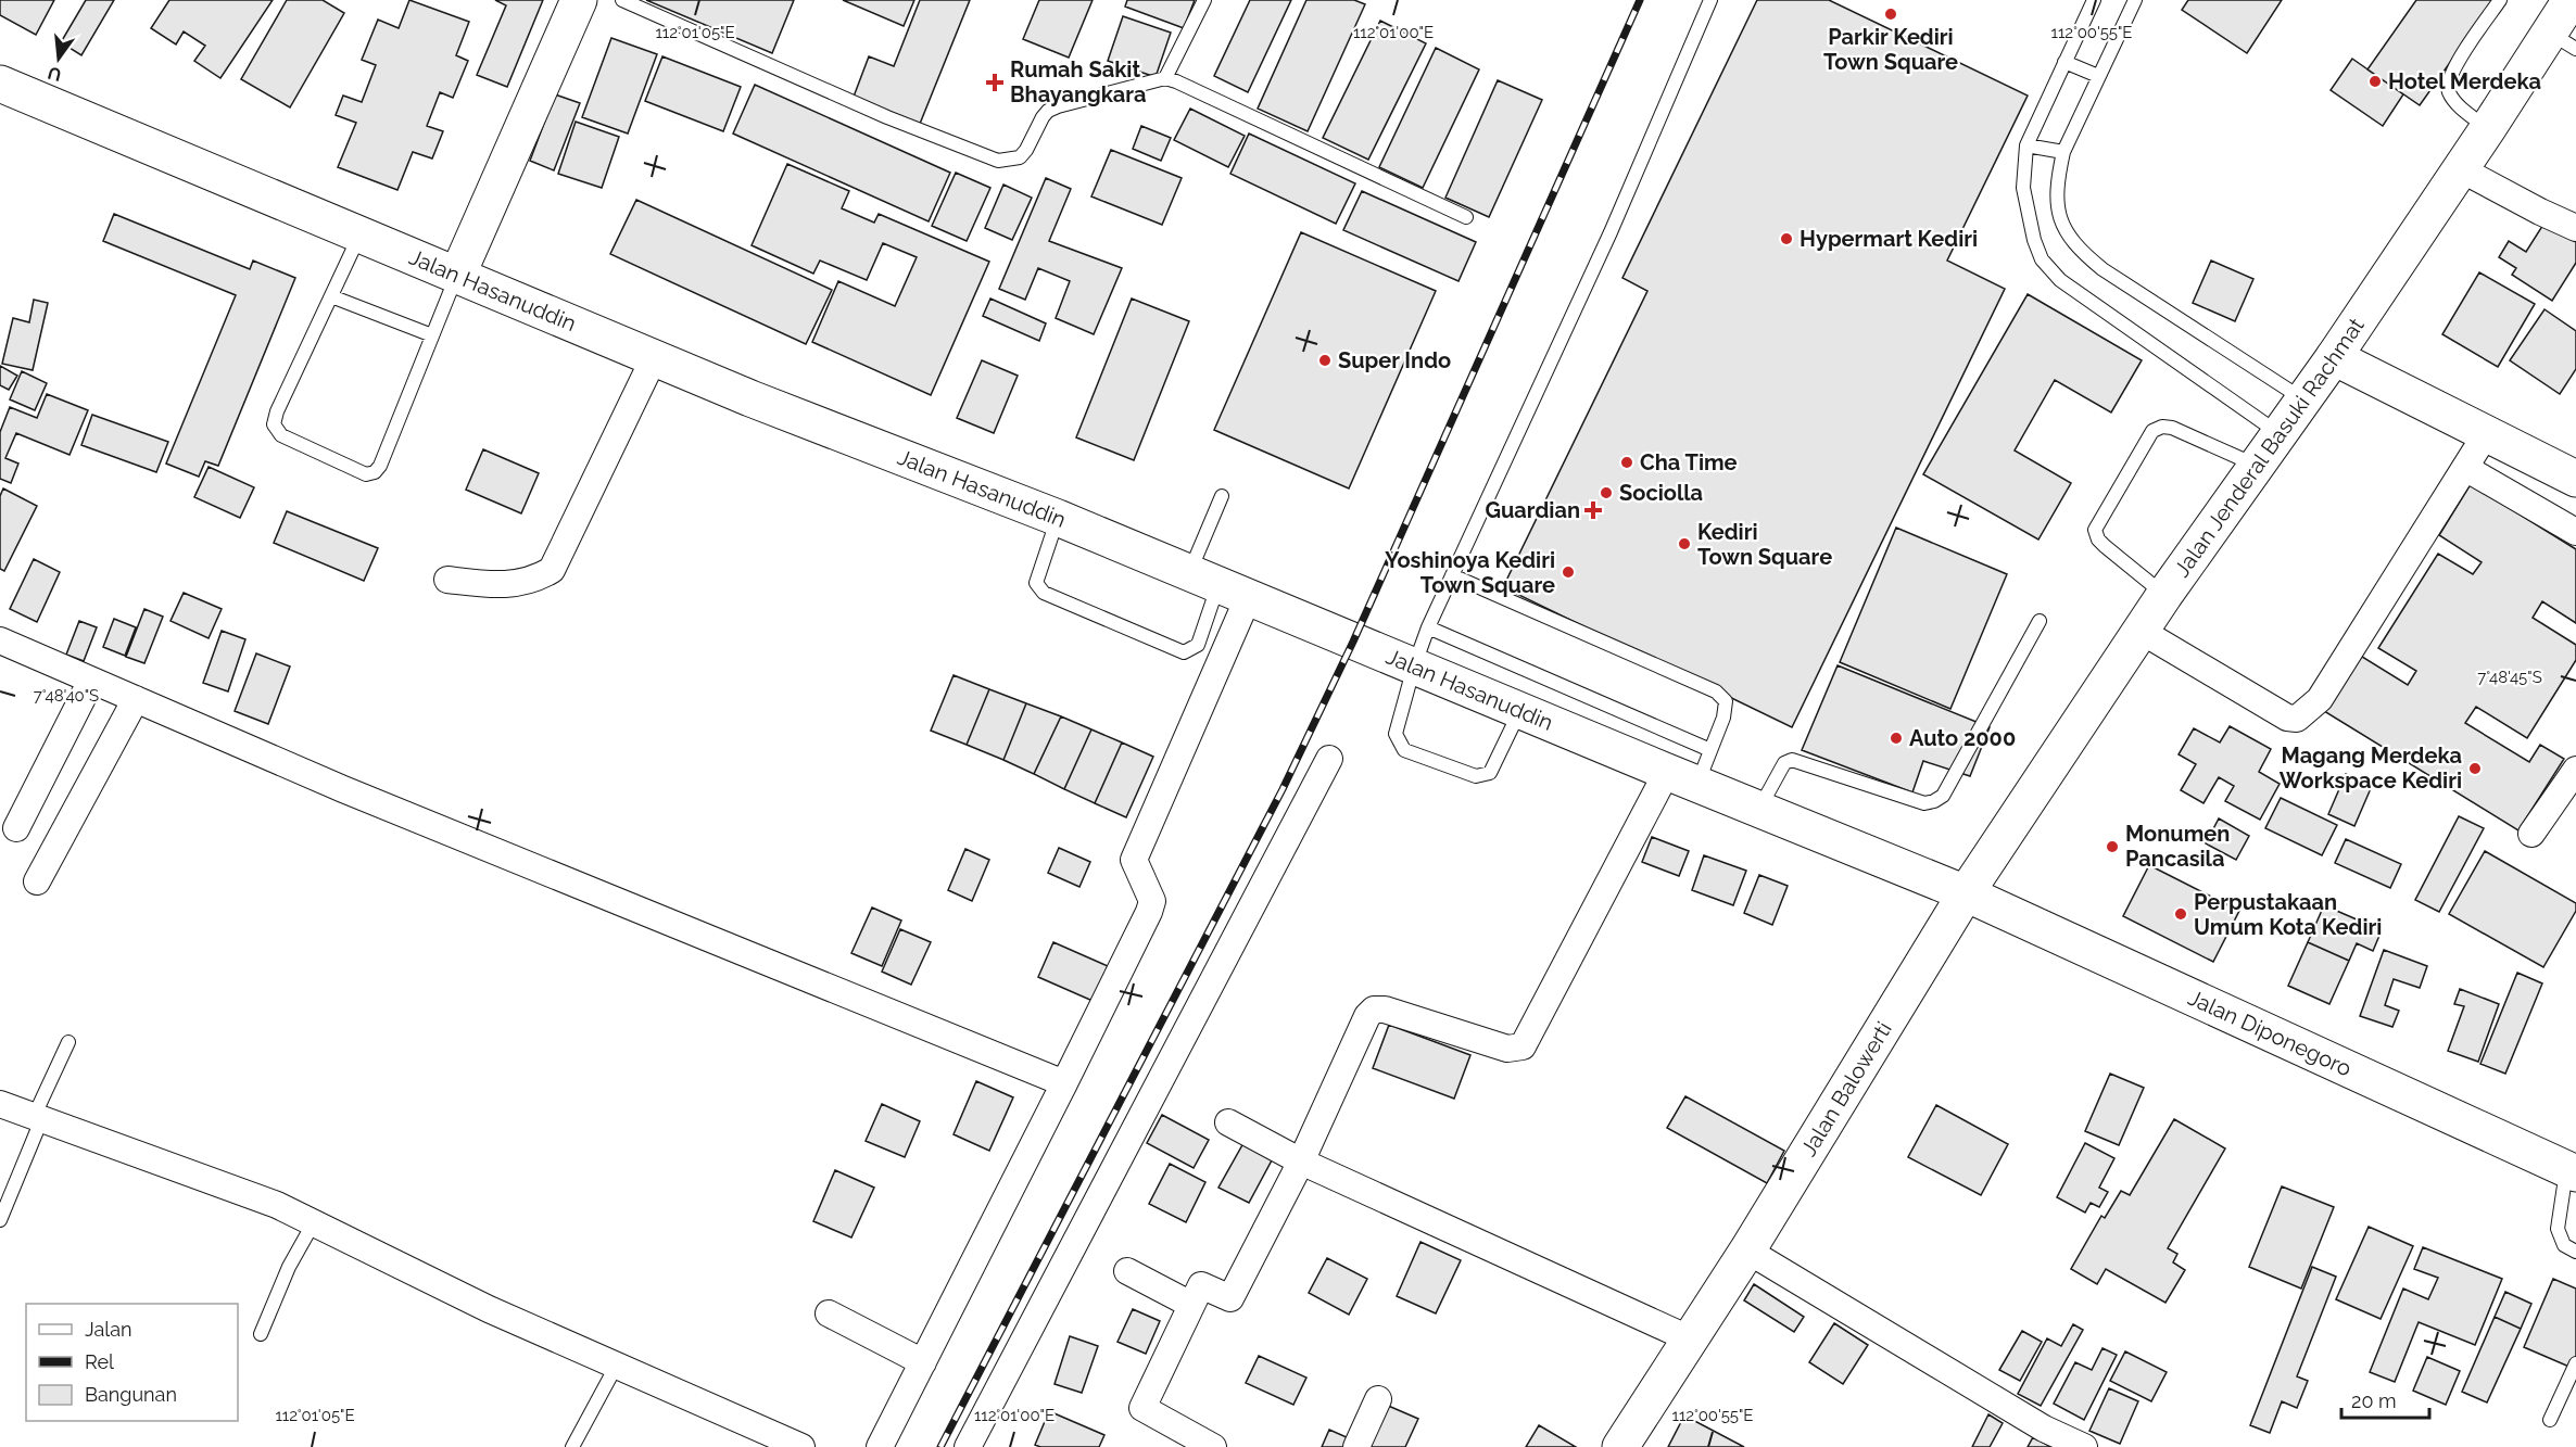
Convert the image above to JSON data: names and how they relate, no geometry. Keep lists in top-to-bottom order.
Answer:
{
  "streets": {
    "main road": [
      "Jalan Hasanuddin",
      "Jalan Jenderal Basuki Rachmat",
      "Jalan Diponegoro",
      "Jalan Balowerti"
    ]
  },
  "crossings": [
    ["Jalan Hasanuddin", "Jalan Jenderal Basuki Rachmat"],
    ["Jalan Hasanuddin", "Jalan Diponegoro"],
    ["Jalan Hasanuddin", "Jalan Balowerti"],
    ["Jalan Jenderal Basuki Rachmat", "Jalan Diponegoro"],
    ["Jalan Jenderal Basuki Rachmat", "Jalan Balowerti"],
    ["Jalan Diponegoro", "Jalan Balowerti"]
  ],
  "places": {
    "other": [
      "Parkir Kediri Town Square",
      "Hotel Merdeka",
      "Hypermart Kediri",
      "Super Indo",
      "Cha Time",
      "Sociolla",
      "Kediri Town Square",
      "Yoshinoya Kediri Town Square",
      "Auto 2000",
      "Magang Merdeka Workspace Kediri",
      "Monumen Pancasila",
      "Perpustakaan Umum Kota Kediri"
    ],
    "health": ["Rumah Sakit Bhayangkara", "Guardian"]
  },
  "legend": ["Jalan", "Rel", "Bangunan"],
  "scale_bar": "20 m",
  "north": "bottom",
  "coordinates": [
    "112°01'05\"E",
    "112°01'00\"E",
    "112°00'55\"E",
    "7°48'45\"S",
    "7°48'40\"S"
  ]
}
